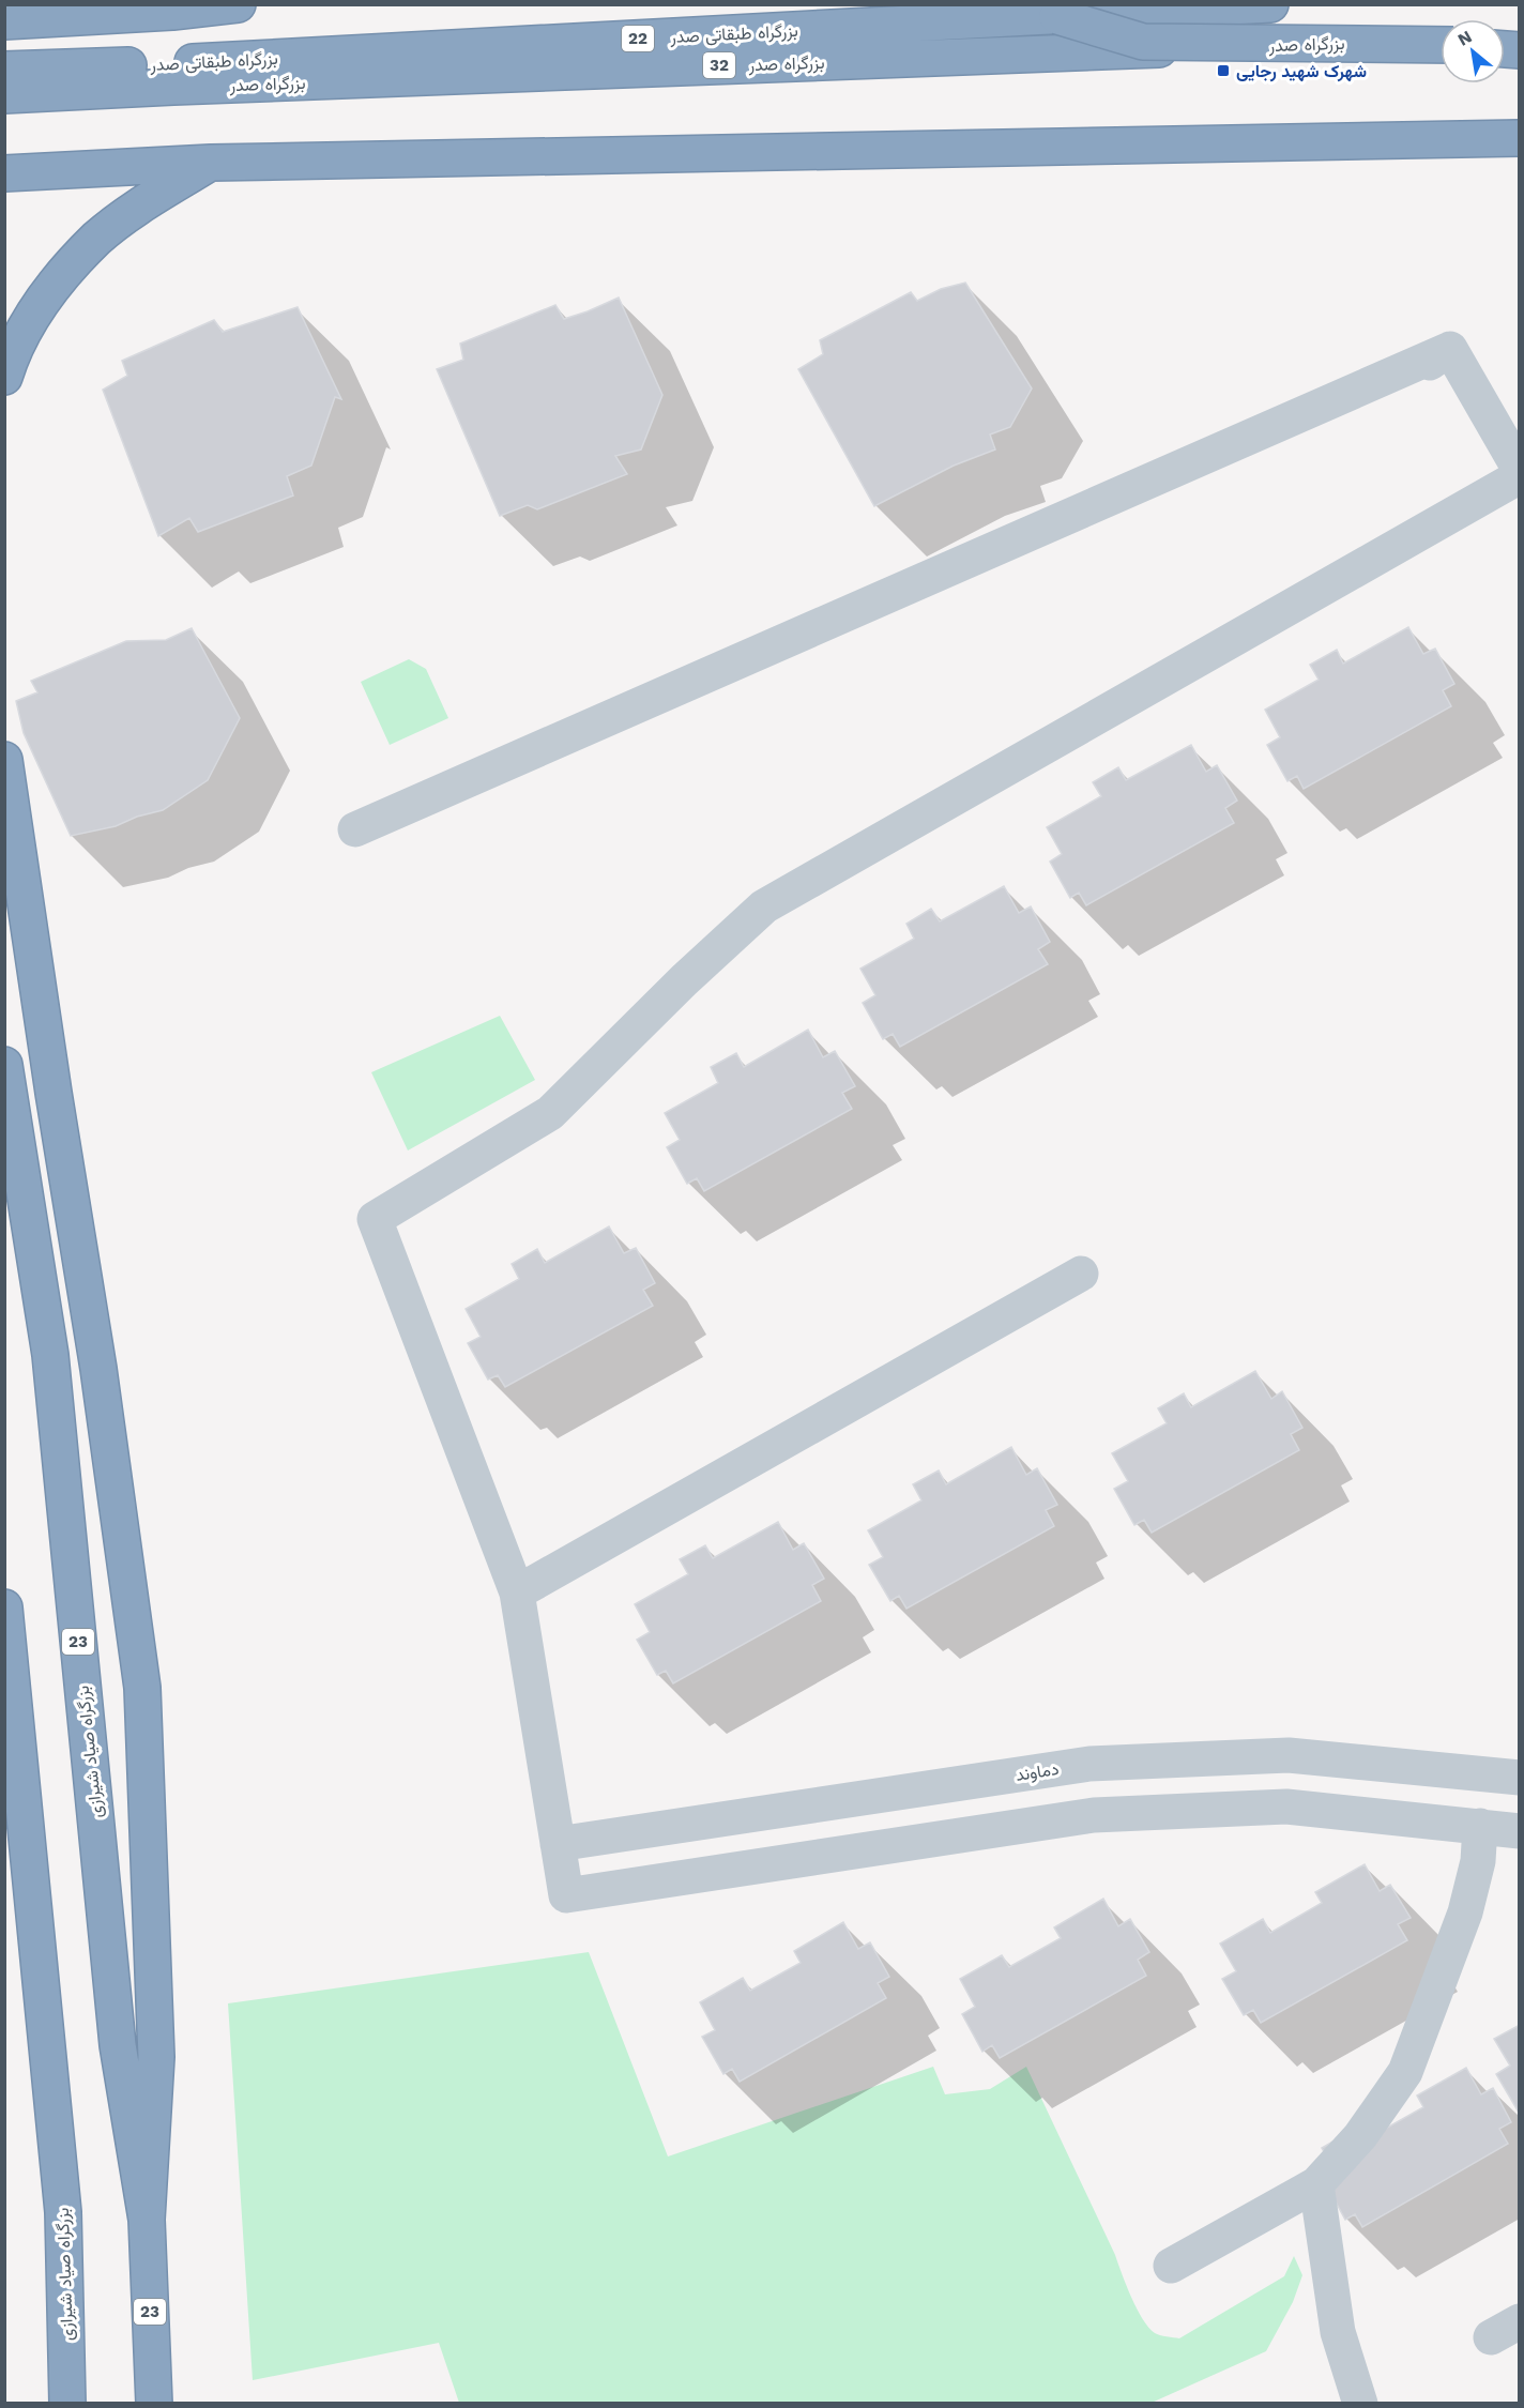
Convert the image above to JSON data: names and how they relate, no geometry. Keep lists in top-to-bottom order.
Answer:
{
  "streets": {
    "highway": [
      "بزرگراه طبقاتی صدر",
      "22",
      "بزرگراه صدر",
      "32",
      "23",
      "بزرگراه صیاد شیرازی"
    ],
    "street": ["دماوند"]
  },
  "places": {
    "transit": ["شهرک شهید رجایی"]
  },
  "north": "top left"
}
